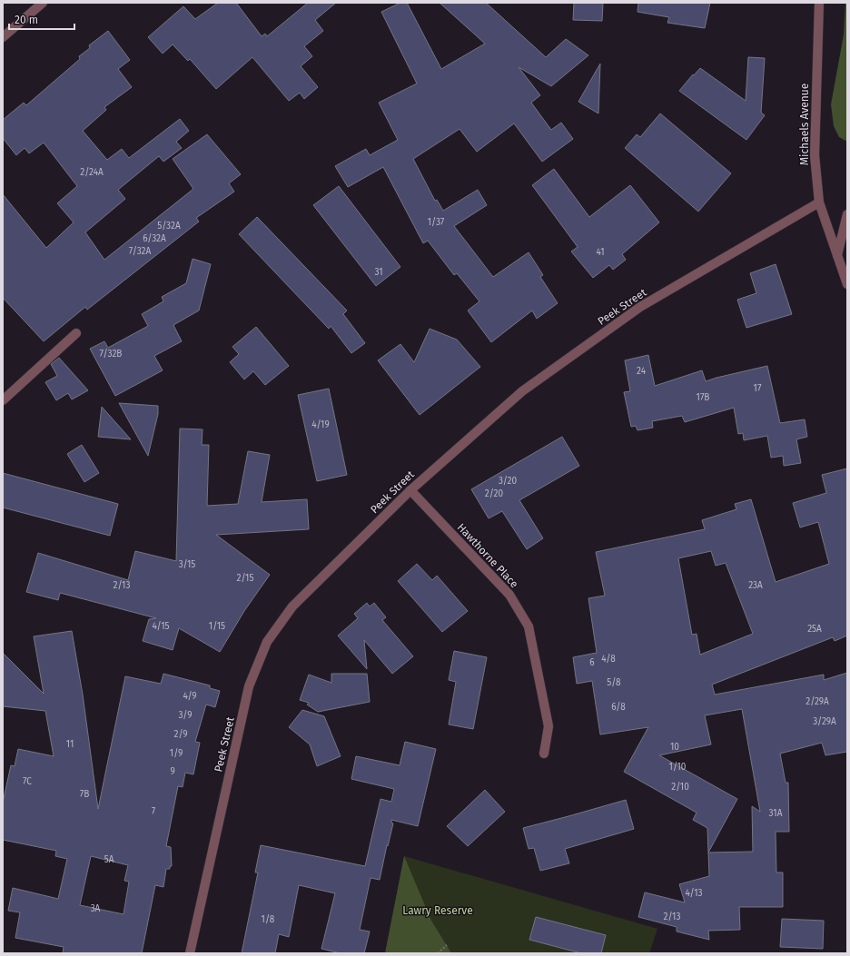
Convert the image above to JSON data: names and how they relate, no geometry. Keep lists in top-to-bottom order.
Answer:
{
  "streets": {
    "street": ["Michaels Avenue", "Peek Street", "Hawthorne Place"]
  },
  "crossings": [
    ["Michaels Avenue", "Peek Street"],
    ["Peek Street", "Hawthorne Place"]
  ],
  "parks": ["Lawry Reserve"],
  "house_numbers": [
    "2/24A",
    "1/37",
    "5/32A",
    "6/32A",
    "7/32A",
    "41",
    "31",
    "7/32B",
    "24",
    "17",
    "17B",
    "4/19",
    "3/20",
    "2/20",
    "3/15",
    "2/15",
    "2/13",
    "23A",
    "4/15",
    "1/15",
    "25A",
    "4/8",
    "6",
    "5/8",
    "4/9",
    "2/29A",
    "6/8",
    "3/9",
    "3/29A",
    "2/9",
    "11",
    "10",
    "1/9",
    "1/10",
    "9",
    "7C",
    "2/10",
    "7B",
    "7",
    "31A",
    "5A",
    "4/13",
    "3A",
    "2/13",
    "1/8"
  ],
  "scale_bar": "20 m"
}
